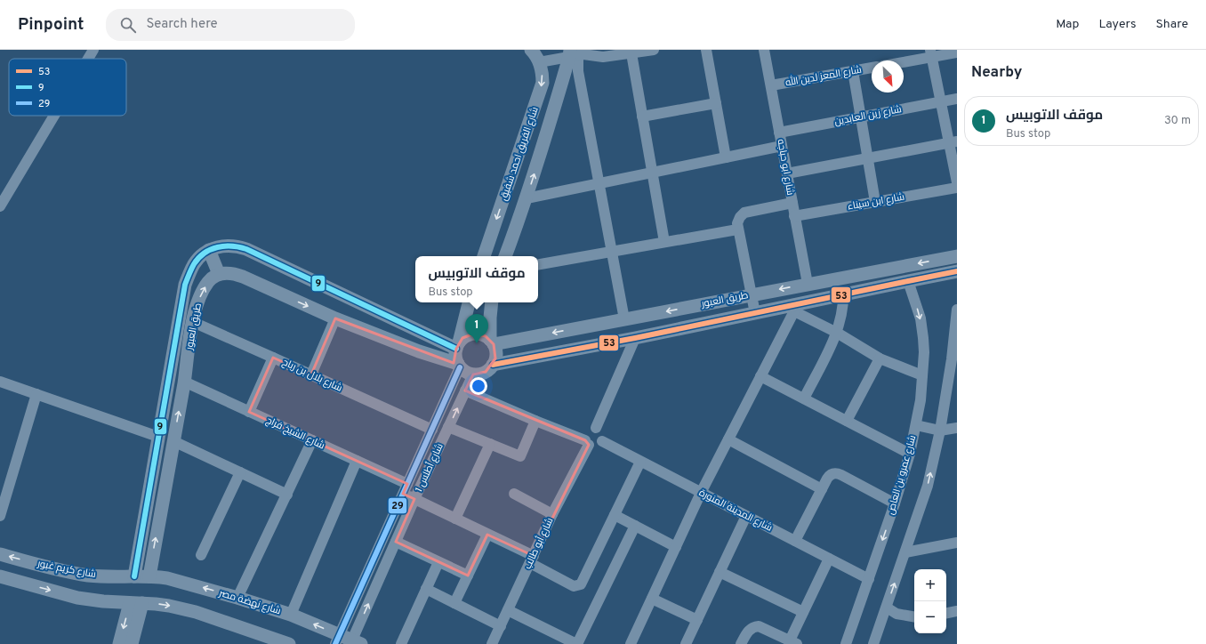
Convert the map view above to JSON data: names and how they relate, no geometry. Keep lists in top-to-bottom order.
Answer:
{
  "streets": {
    "street": [
      "شارع المعز لدين الله",
      "شارع زين العابدين",
      "شارع الفريق احمد شفيق",
      "شارع ابو حباجه",
      "شارع ابن سيناء",
      "طريق العبور",
      "شارع بلال بن رباح",
      "شارع الشيخ فراج",
      "شارع أطلس 1",
      "شارع عمرو بن العاص",
      "شارع المدينة المنورة",
      "شارع أبو طالب",
      "شارع كريم غبور",
      "شارع نهضة مصر"
    ]
  },
  "crossings": [
    ["شارع المعز لدين الله", "شارع ابو حباجه"],
    ["شارع زين العابدين", "شارع ابو حباجه"],
    ["شارع ابو حباجه", "شارع ابن سيناء"],
    ["شارع ابو حباجه", "طريق العبور"],
    ["طريق العبور", "شارع بلال بن رباح"],
    ["طريق العبور", "شارع الشيخ فراج"],
    ["طريق العبور", "شارع أطلس 1"],
    ["طريق العبور", "شارع عمرو بن العاص"],
    ["طريق العبور", "شارع كريم غبور"],
    ["طريق العبور", "شارع نهضة مصر"],
    ["شارع بلال بن رباح", "شارع أطلس 1"],
    ["شارع الشيخ فراج", "شارع أطلس 1"],
    ["شارع الشيخ فراج", "شارع المدينة المنورة"],
    ["شارع الشيخ فراج", "شارع أبو طالب"],
    ["شارع أطلس 1", "شارع نهضة مصر"],
    ["شارع عمرو بن العاص", "شارع المدينة المنورة"],
    ["شارع المدينة المنورة", "شارع أبو طالب"],
    ["شارع كريم غبور", "شارع نهضة مصر"]
  ],
  "lines": ["transit line 9", "transit line 53", "transit line 29"],
  "legend": ["53", "9", "29"],
  "north": "bottom right",
  "page": {
    "header": "Pinpoint",
    "search": "Search here",
    "nav": ["Map", "Layers", "Share"],
    "heading": "Nearby",
    "list": [
      {
        "mark": "1",
        "name": "موقف الاتوبيس",
        "note": "Bus stop",
        "value": "30 m"
      }
    ],
    "popup": ["موقف الاتوبيس", "Bus stop"],
    "pins": "1",
    "map_buttons": ["+", "−"]
  }
}
